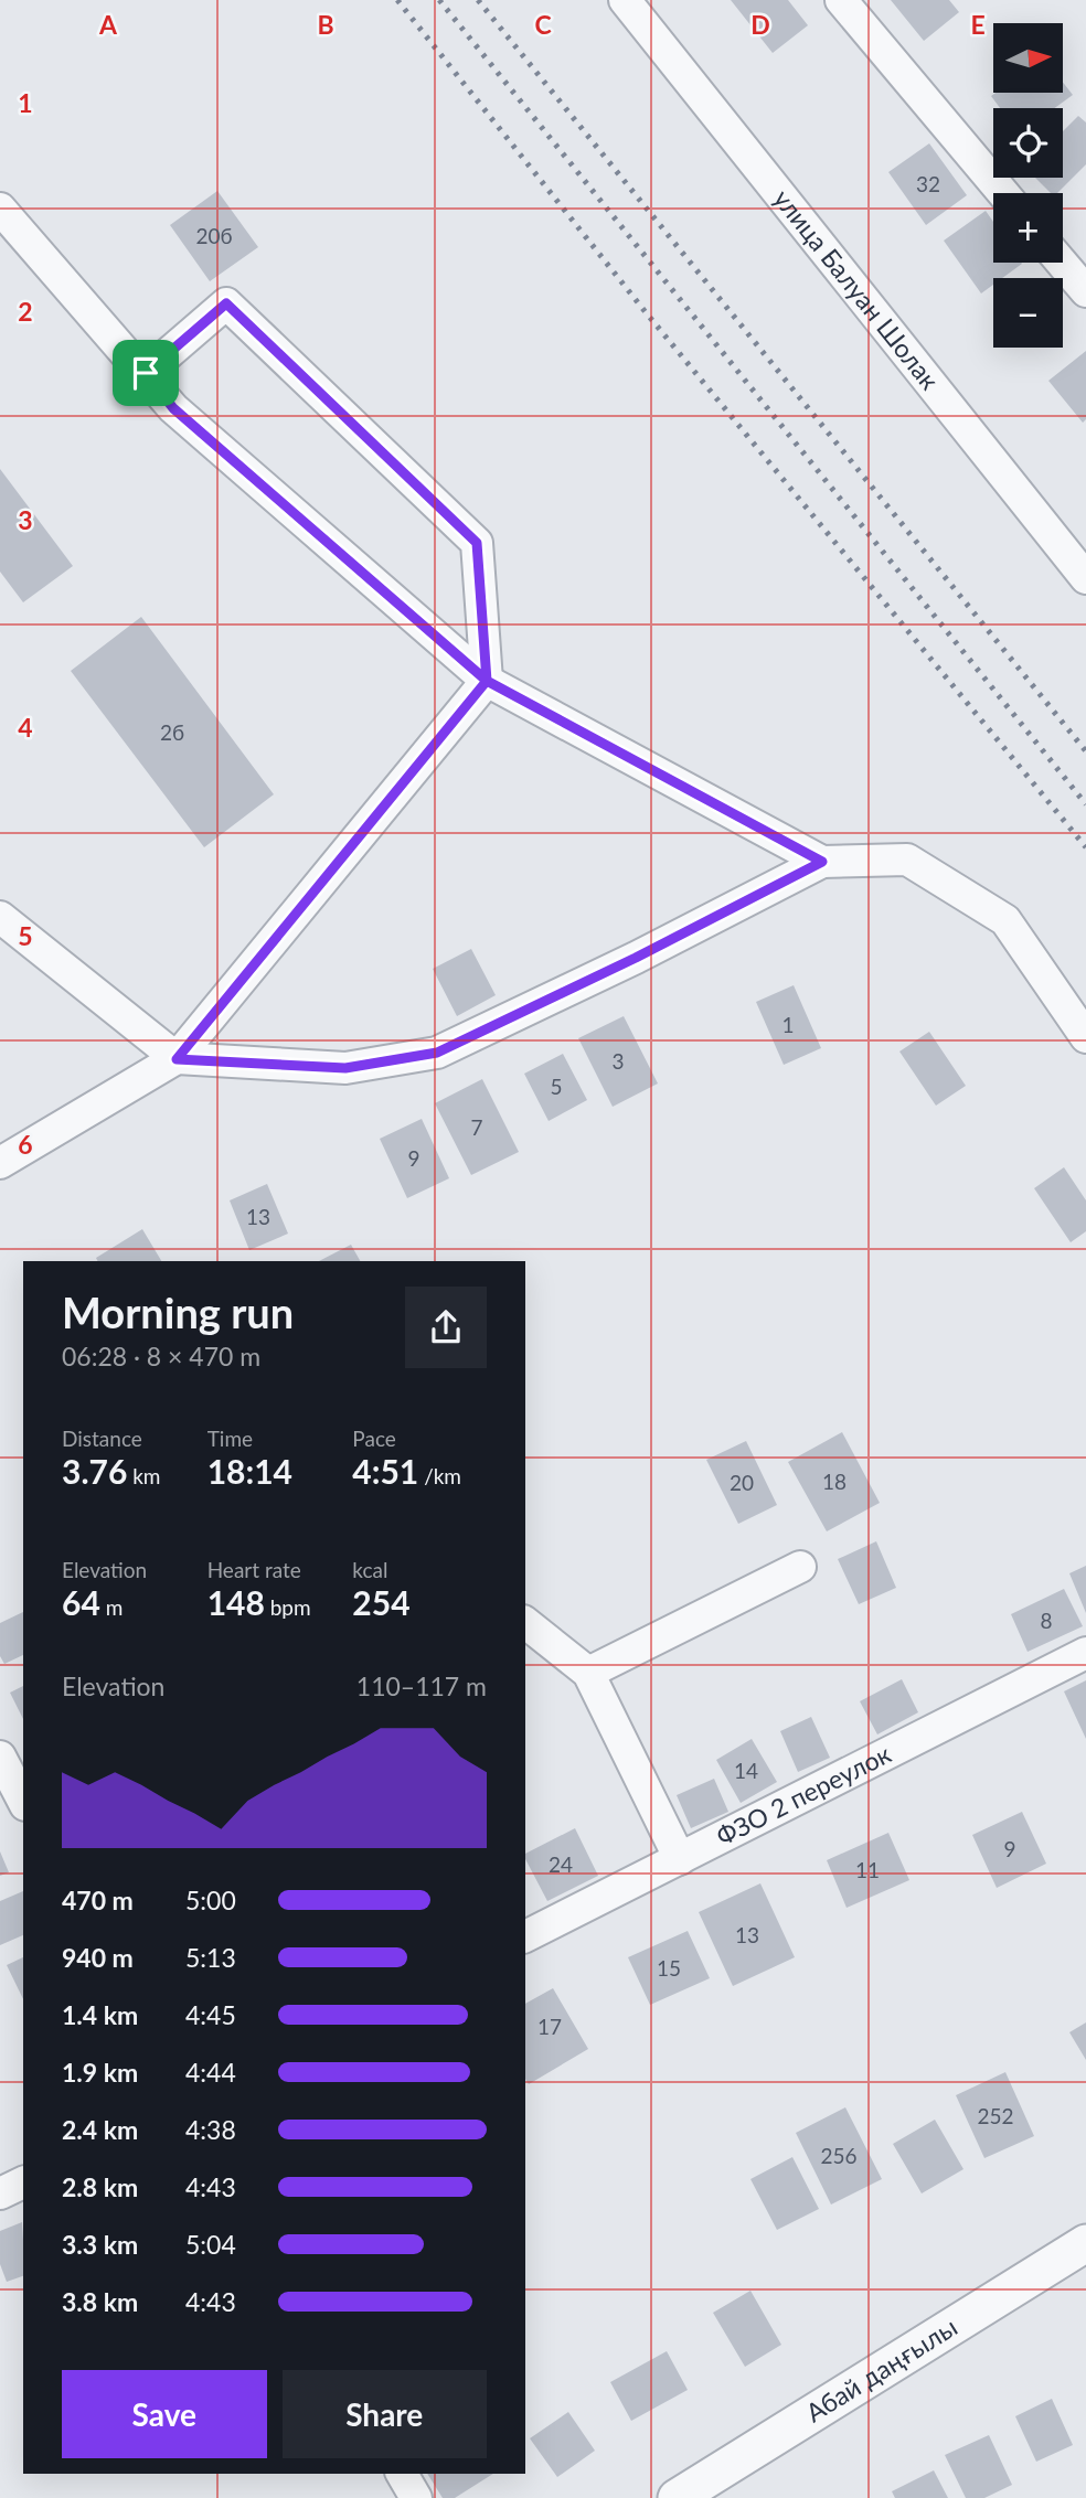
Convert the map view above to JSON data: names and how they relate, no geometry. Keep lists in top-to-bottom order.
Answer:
{
  "streets": {
    "street": ["улица Балуан Шолак", "ФЗО 2 переулок", "Абай даңғылы"]
  },
  "house_numbers": [
    "32",
    "20б",
    "2б",
    "1",
    "3",
    "5",
    "7",
    "9",
    "13",
    "18",
    "20",
    "8",
    "14",
    "9",
    "24",
    "11",
    "13",
    "15",
    "17",
    "252",
    "256"
  ],
  "north": "right",
  "page": {
    "map_buttons": ["+", "−"],
    "heading": ["Morning run", "06:28 · 8 × 470 m"],
    "stats": [
      ["Distance", "3.76 km"],
      ["Time", "18:14"],
      ["Pace", "4:51 /km"],
      ["Elevation", "64 m"],
      ["Heart rate", "148 bpm"],
      ["kcal", "254"]
    ],
    "chart": ["Elevation", "110–117 m"],
    "list": [
      {
        "name": "470 m",
        "note": "5:00"
      },
      {
        "name": "940 m",
        "note": "5:13"
      },
      {
        "name": "1.4 km",
        "note": "4:45"
      },
      {
        "name": "1.9 km",
        "note": "4:44"
      },
      {
        "name": "2.4 km",
        "note": "4:38"
      },
      {
        "name": "2.8 km",
        "note": "4:43"
      },
      {
        "name": "3.3 km",
        "note": "5:04"
      },
      {
        "name": "3.8 km",
        "note": "4:43"
      }
    ],
    "buttons": ["Save", "Share"]
  },
  "grid": {
    "columns": [
      "A",
      "B",
      "C",
      "D",
      "E"
    ],
    "rows": [
      "1",
      "2",
      "3",
      "4",
      "5",
      "6"
    ]
  }
}
